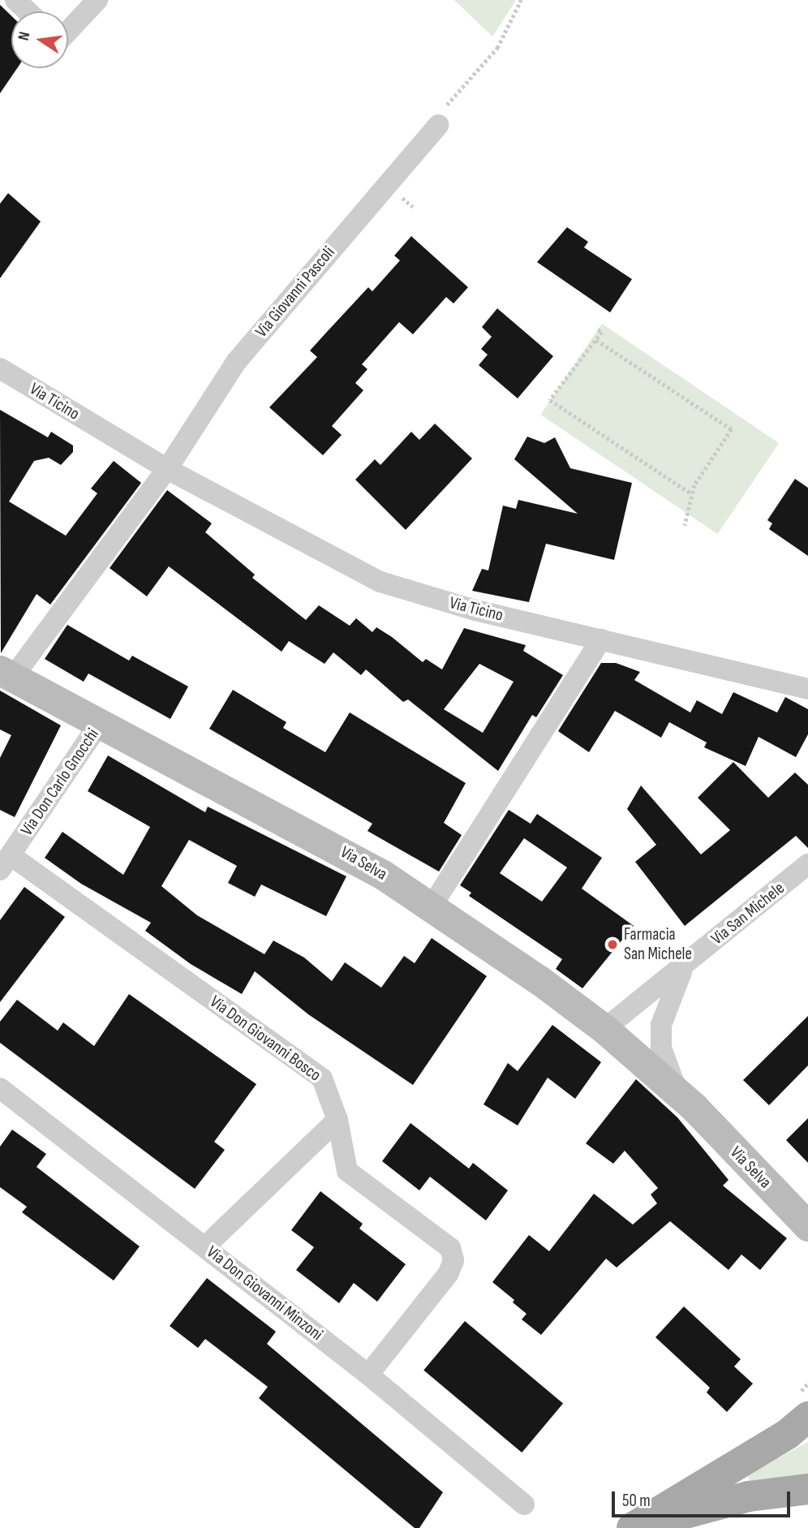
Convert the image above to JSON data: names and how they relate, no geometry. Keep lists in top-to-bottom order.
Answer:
{
  "streets": {
    "main road": ["Via Selva"],
    "street": [
      "Via Giovanni Pascoli",
      "Via Ticino",
      "Via Don Carlo Gnocchi",
      "Via San Michele",
      "Via Don Giovanni Bosco",
      "Via Don Giovanni Minzoni"
    ]
  },
  "crossings": [
    ["Via Giovanni Pascoli", "Via Ticino"],
    ["Via Don Carlo Gnocchi", "Via Selva"],
    ["Via Don Carlo Gnocchi", "Via Don Giovanni Bosco"],
    ["Via Selva", "Via San Michele"],
    ["Via Don Giovanni Bosco", "Via Don Giovanni Minzoni"]
  ],
  "places": ["Farmacia San Michele"],
  "scale_bar": "50 m",
  "north": "left"
}
